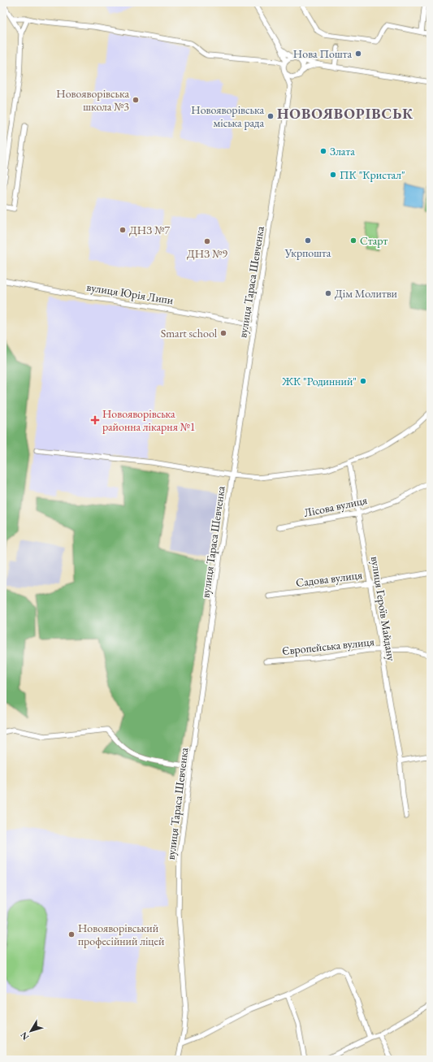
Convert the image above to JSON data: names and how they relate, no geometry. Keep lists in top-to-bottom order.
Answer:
{
  "streets": {
    "street": [
      "вулиця Тараса Шевченка",
      "вулиця Юрія Липи",
      "Лісова вулиця",
      "Садова вулиця",
      "вулиця Героїв Майдану",
      "Європейська вулиця"
    ]
  },
  "crossings": [
    ["вулиця Тараса Шевченка", "вулиця Юрія Липи"],
    ["Лісова вулиця", "вулиця Героїв Майдану"],
    ["Садова вулиця", "вулиця Героїв Майдану"],
    ["вулиця Героїв Майдану", "Європейська вулиця"]
  ],
  "districts": ["НОВОЯВОРІВСЬК"],
  "places": {
    "other": [
      "Нова Пошта",
      "Новояворівська школа №3",
      "Новояворівська міська рада",
      "Злата",
      "ПК \"Кристал\"",
      "ДНЗ №7",
      "Укрпошта",
      "Старт",
      "ДНЗ №9",
      "Дім Молитви",
      "Smart school",
      "ЖК \"Родинний\"",
      "Новояворівський професійний ліцей"
    ],
    "health": ["Новояворівська районна лікарня №1"]
  },
  "north": "bottom left"
}
